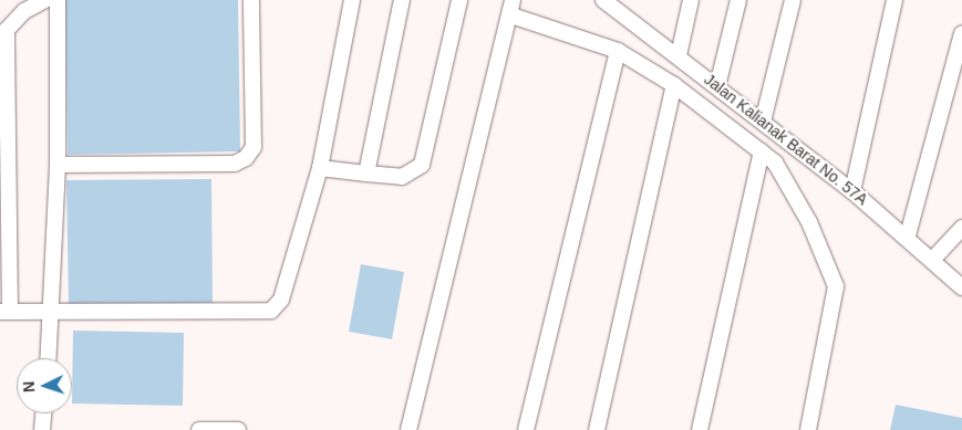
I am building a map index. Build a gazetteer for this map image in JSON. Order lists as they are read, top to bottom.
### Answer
{
  "streets": {
    "lane": ["Jalan Kalianak Barat No. 57A"]
  },
  "north": "left"
}
